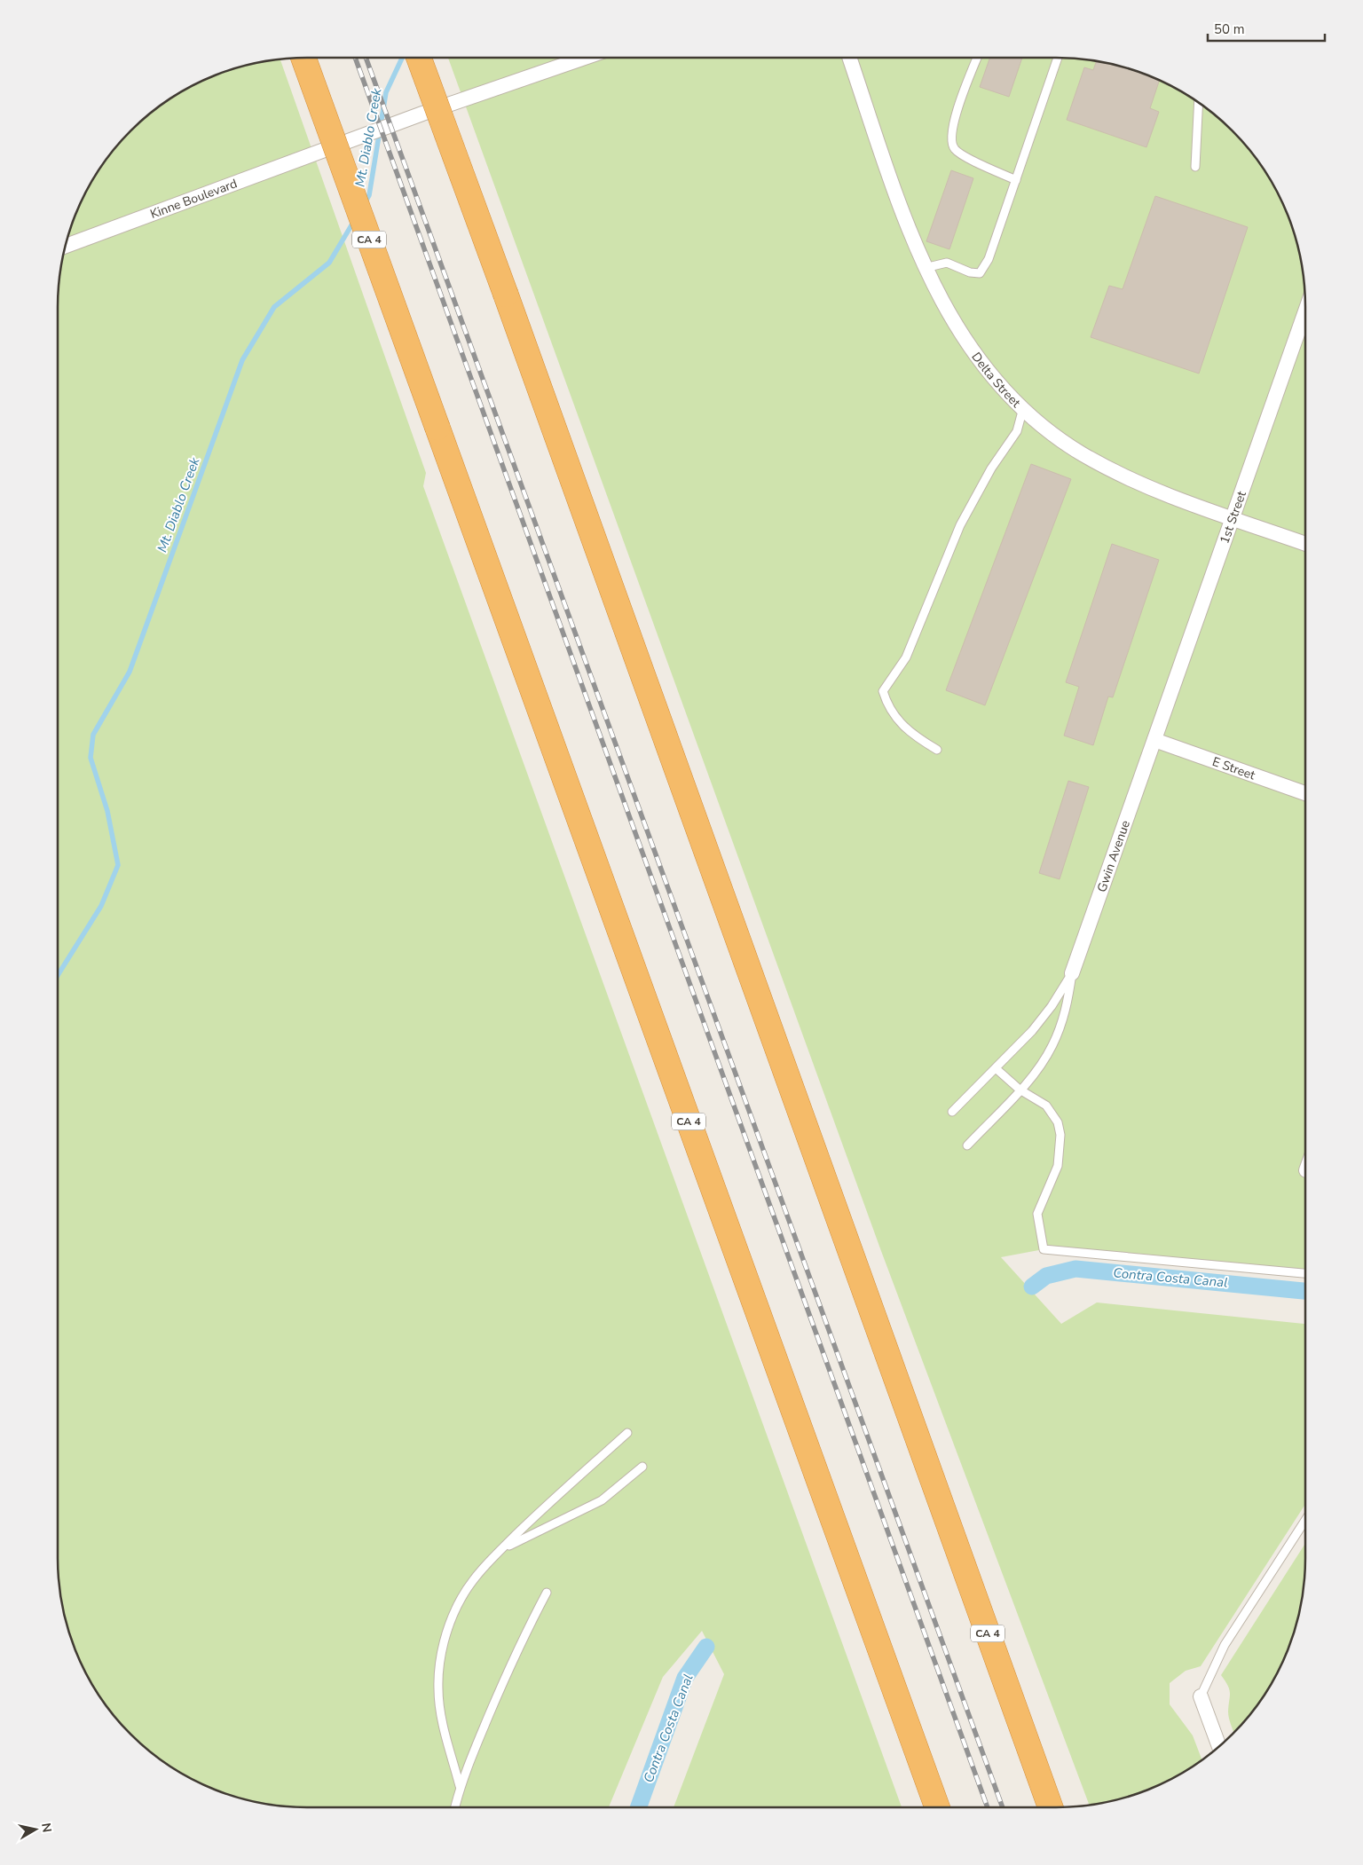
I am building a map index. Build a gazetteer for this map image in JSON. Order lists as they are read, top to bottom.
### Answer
{
  "streets": {
    "highway": ["CA 4"],
    "street": [
      "Kinne Boulevard",
      "Delta Street",
      "1st Street",
      "E Street",
      "Gwin Avenue"
    ]
  },
  "crossings": [
    ["Delta Street", "1st Street"],
    ["1st Street", "E Street"],
    ["1st Street", "Gwin Avenue"],
    ["E Street", "Gwin Avenue"]
  ],
  "water": ["Mt. Diablo Creek", "Contra Costa Canal"],
  "scale_bar": "50 m",
  "north": "right"
}
